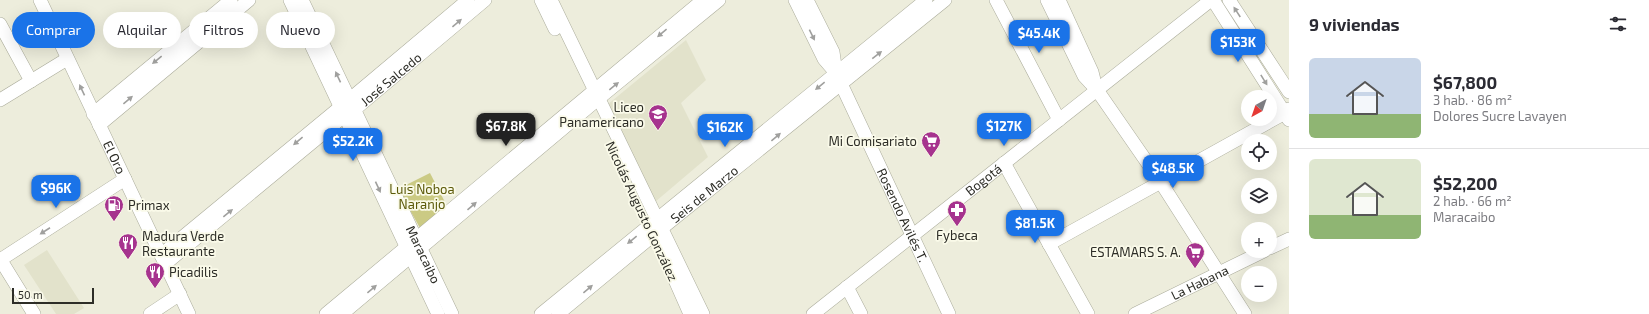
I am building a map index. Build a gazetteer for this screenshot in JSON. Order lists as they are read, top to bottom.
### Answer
{
  "streets": {
    "street": [
      "José Salcedo",
      "El Oro",
      "Bogotá",
      "Seis de Marzo",
      "Nicolás Augusto González",
      "Rosendo Avilés T.",
      "Maracaibo",
      "La Habana"
    ]
  },
  "crossings": [
    ["José Salcedo", "El Oro"],
    ["José Salcedo", "Maracaibo"],
    ["Bogotá", "Rosendo Avilés T."],
    ["Seis de Marzo", "Nicolás Augusto González"],
    ["Seis de Marzo", "Rosendo Avilés T."]
  ],
  "parks": ["Luis Noboa Naranjo"],
  "places": {
    "school or university": ["Liceo Panamericano"],
    "supermarket": ["Mi Comisariato", "ESTAMARS S. A."],
    "fuel station": ["Primax"],
    "pharmacy": ["Fybeca"],
    "restaurant": ["Madura Verde Restaurante", "Picadilis"]
  },
  "scale_bar": "50 m",
  "north": "bottom left",
  "page": {
    "heading": "9 viviendas",
    "chip": [
      "Comprar",
      "Alquilar",
      "Filtros",
      "Nuevo"
    ],
    "price": [
      "$45.4K",
      "$153K",
      "$67.8K",
      "$127K",
      "$162K",
      "$52.2K",
      "$48.5K",
      "$96K",
      "$81.5K"
    ],
    "list": [
      {
        "name": "$67,800",
        "note": "3 hab. · 86 m² · Dolores Sucre Lavayen"
      },
      {
        "name": "$52,200",
        "note": "2 hab. · 66 m² · Maracaibo"
      }
    ],
    "map_buttons": ["+", "−"],
    "scale": "50 m"
  }
}
